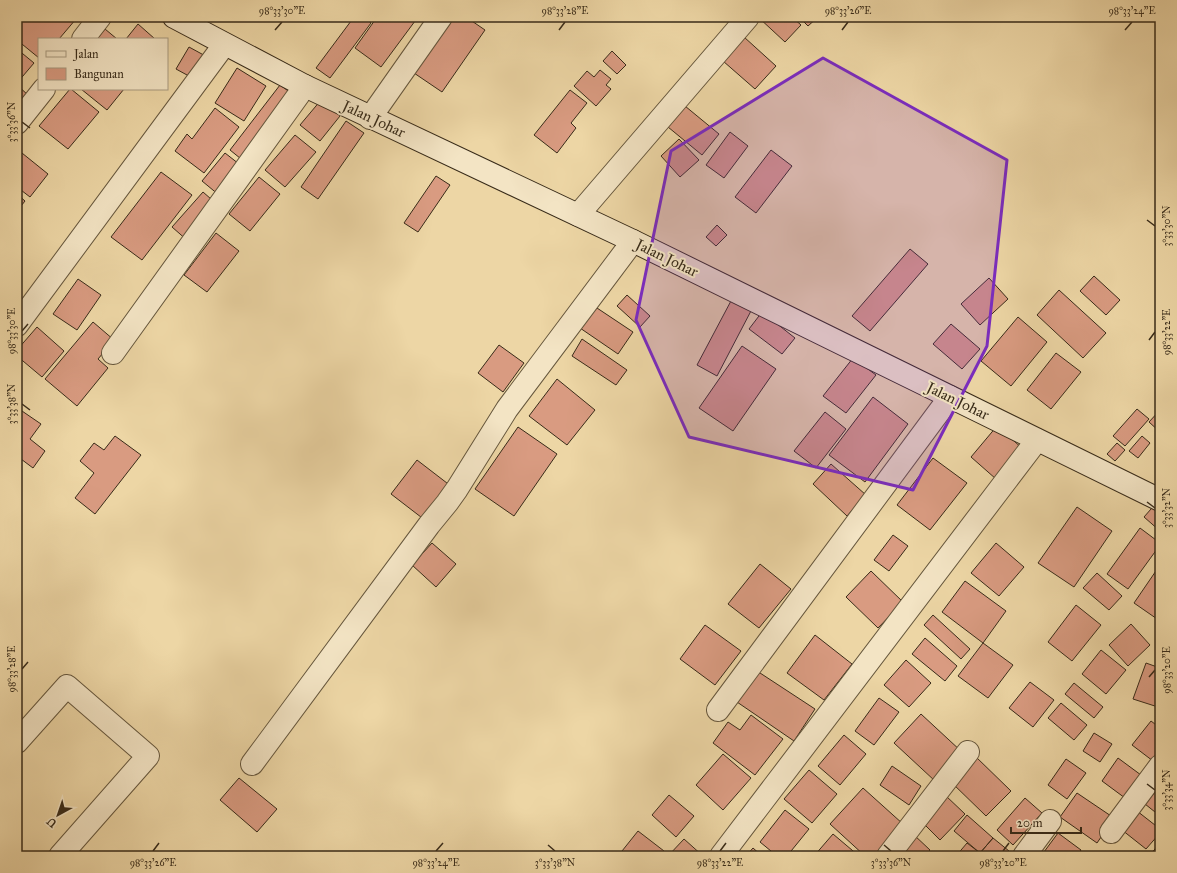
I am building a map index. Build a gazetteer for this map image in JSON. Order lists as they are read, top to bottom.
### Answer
{
  "streets": {
    "street": ["Jalan Johar"]
  },
  "legend": ["Jalan", "Bangunan"],
  "scale_bar": "20 m",
  "north": "bottom left",
  "coordinates": [
    "98°33'30\"E",
    "98°33'28\"E",
    "98°33'26\"E",
    "98°33'24\"E",
    "3°33'36\"N",
    "3°33'30\"N",
    "98°33'22\"E",
    "3°33'38\"N",
    "3°33'32\"N",
    "98°33'20\"E",
    "3°33'34\"N"
  ]
}
